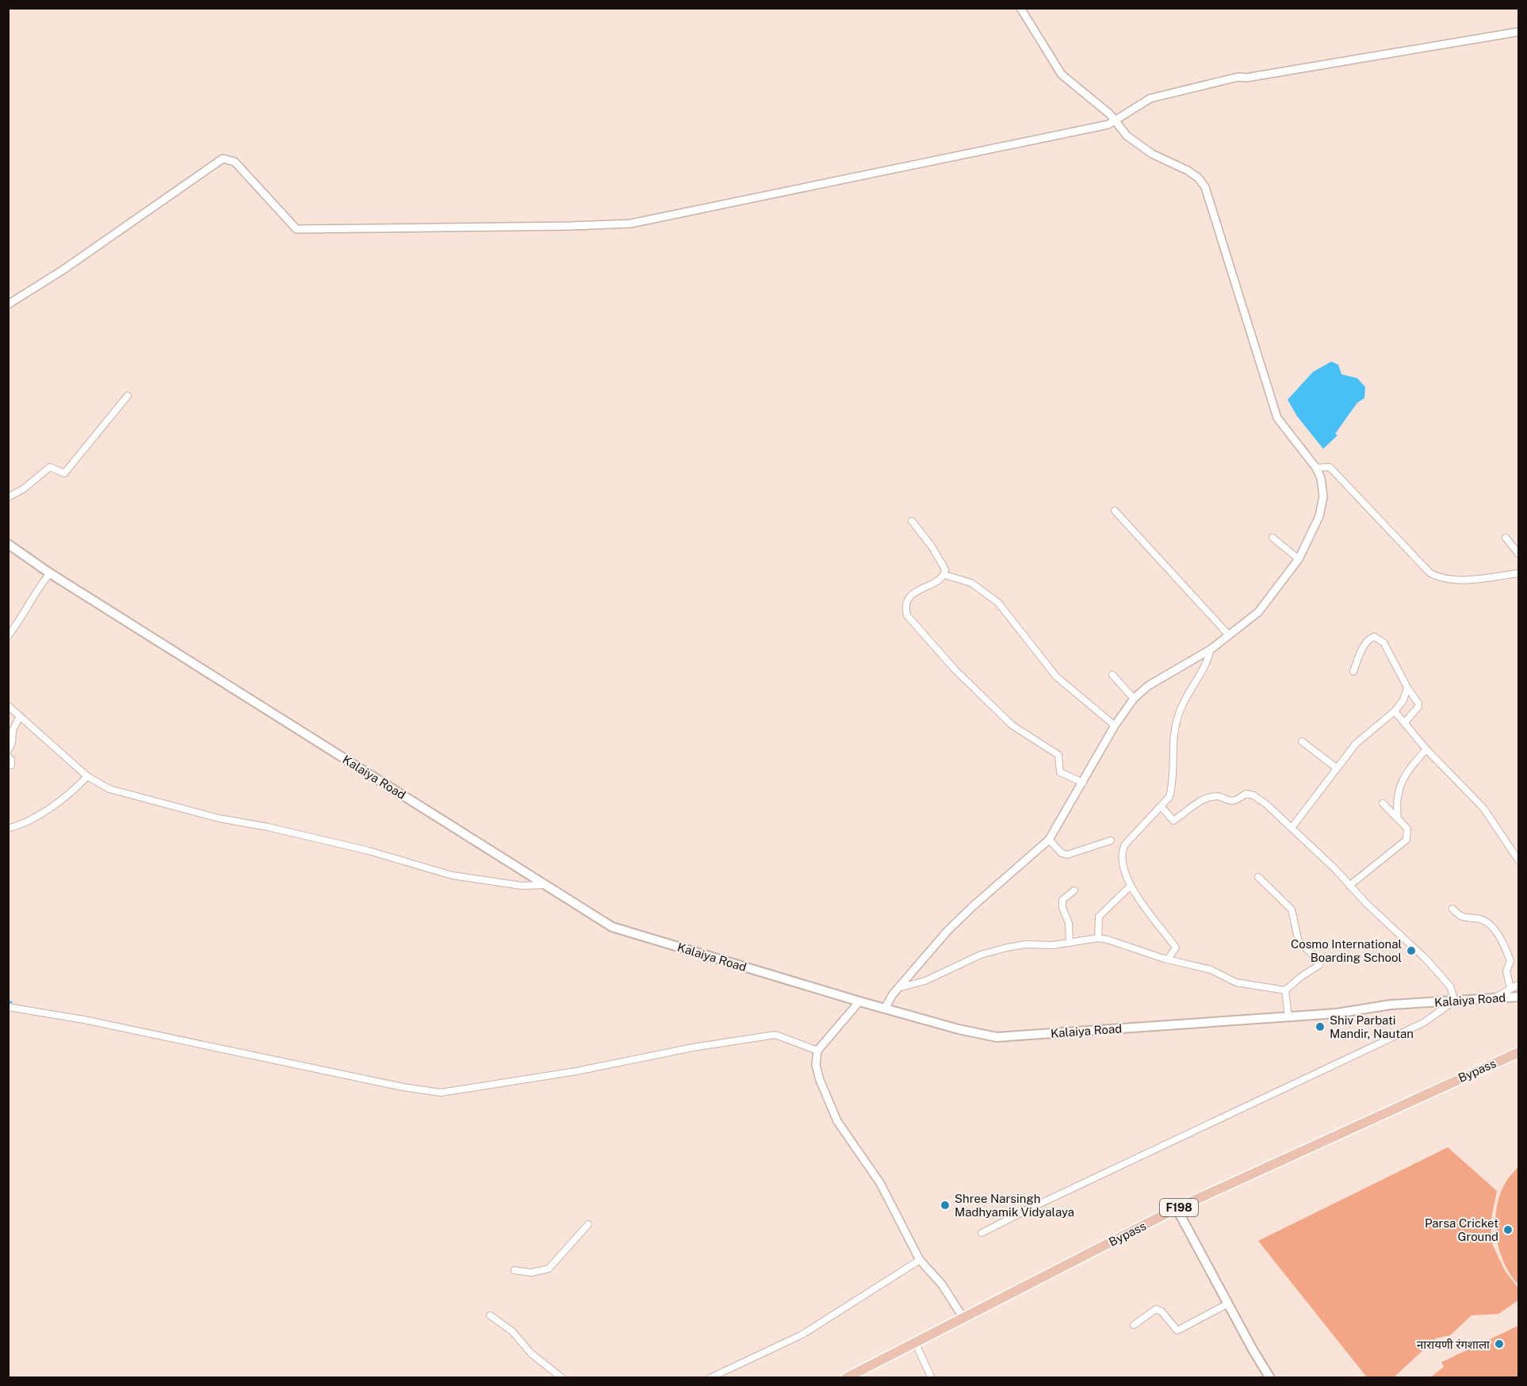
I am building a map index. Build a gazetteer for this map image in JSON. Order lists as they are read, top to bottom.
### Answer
{
  "streets": {
    "main road": ["Kalaiya Road", "Bypass", "F198"]
  },
  "places": [
    "Cosmo International Boarding School",
    "Shiv Parbati Mandir, Nautan",
    "Shree Narsingh Madhyamik Vidyalaya",
    "Parsa Cricket Ground",
    "नारायणी रंगशाला"
  ]
}
